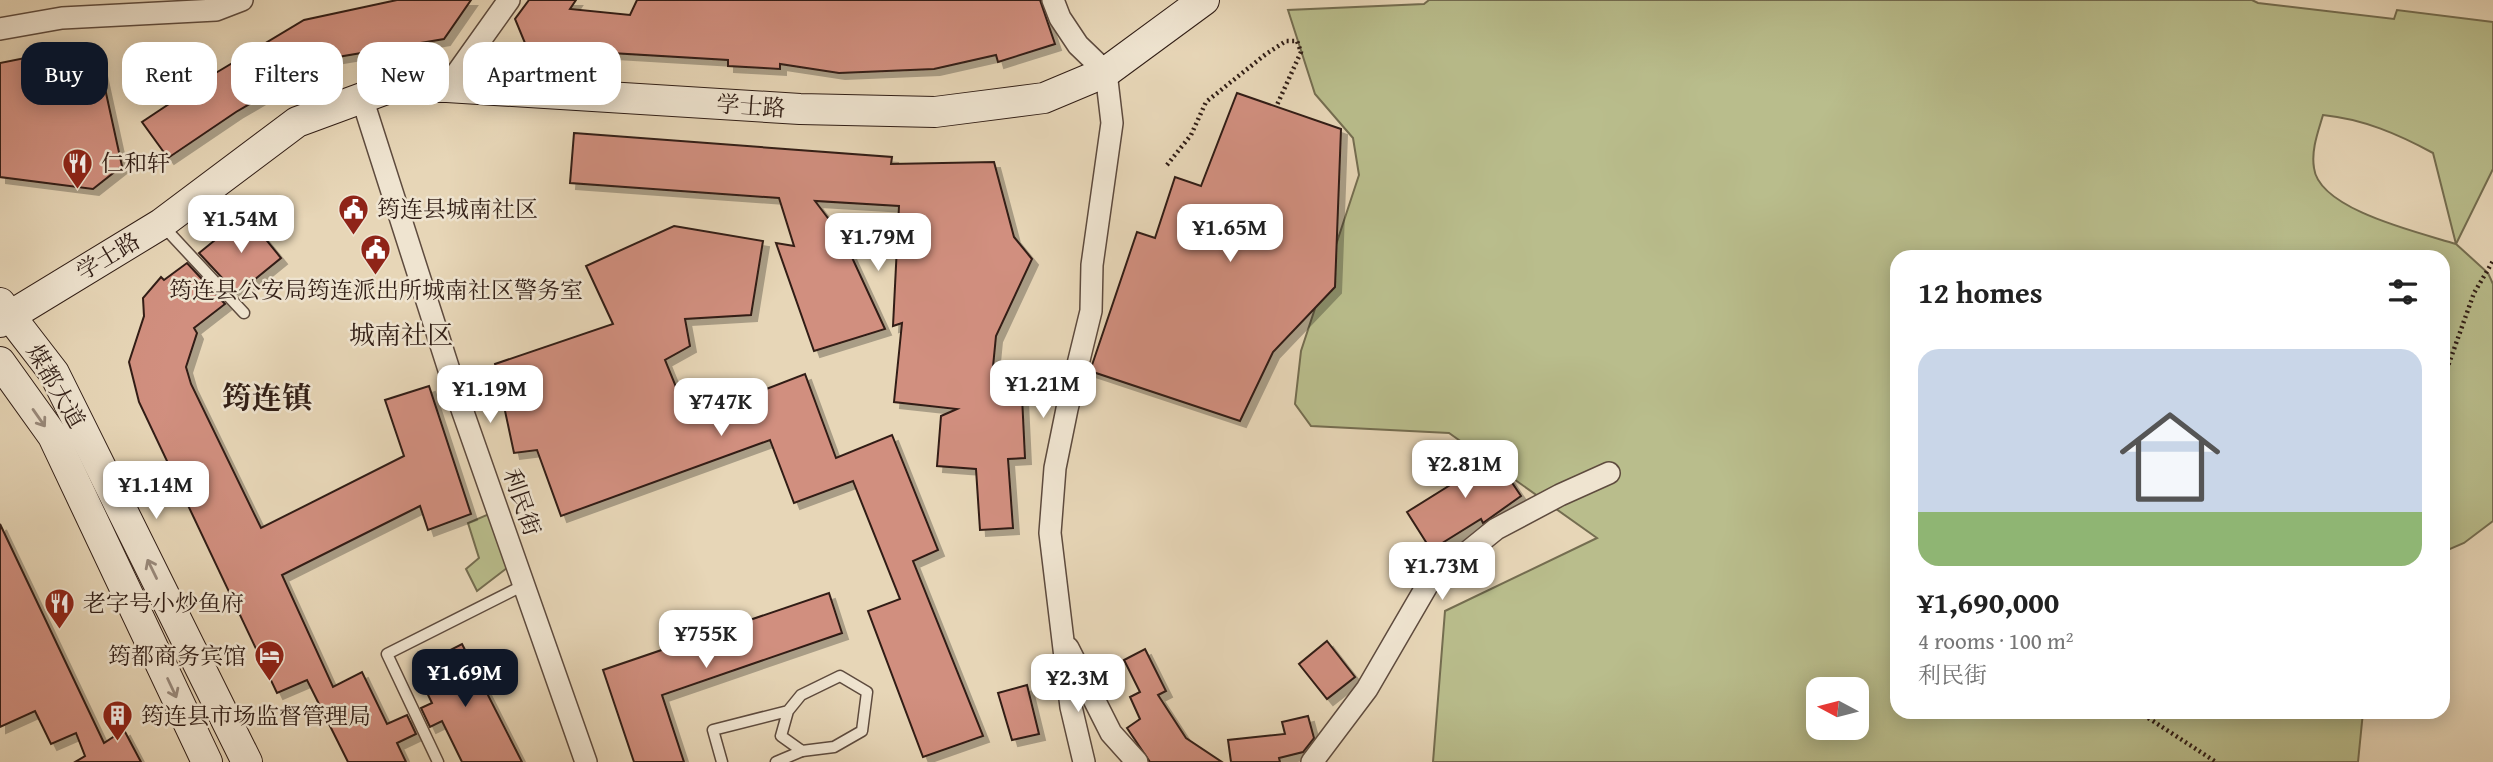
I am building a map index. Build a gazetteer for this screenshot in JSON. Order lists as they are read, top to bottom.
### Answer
{
  "streets": {
    "main road": ["学士路", "煤都大道"],
    "street": ["利民街"]
  },
  "crossings": [
    ["学士路", "煤都大道"]
  ],
  "districts": ["城南社区", "筠连镇"],
  "places": {
    "restaurant": ["仁和轩", "老字号小炒鱼府"],
    "public building": ["筠连县城南社区", "筠连县公安局筠连派出所城南社区警务室"],
    "hotel": ["筠都商务宾馆"],
    "building": ["筠连县市场监督管理局"]
  },
  "north": "left",
  "page": {
    "chip": [
      "Buy",
      "Rent",
      "Filters",
      "New",
      "Apartment"
    ],
    "price": [
      "¥1.54M",
      "¥1.65M",
      "¥1.79M",
      "¥1.21M",
      "¥1.19M",
      "¥747K",
      "¥2.81M",
      "¥1.14M",
      "¥1.73M",
      "¥755K",
      "¥1.69M",
      "¥2.3M"
    ],
    "heading": "12 homes",
    "list": [
      {
        "name": "¥1,690,000",
        "note": "4 rooms · 100 m² · 利民街"
      }
    ]
  }
}
